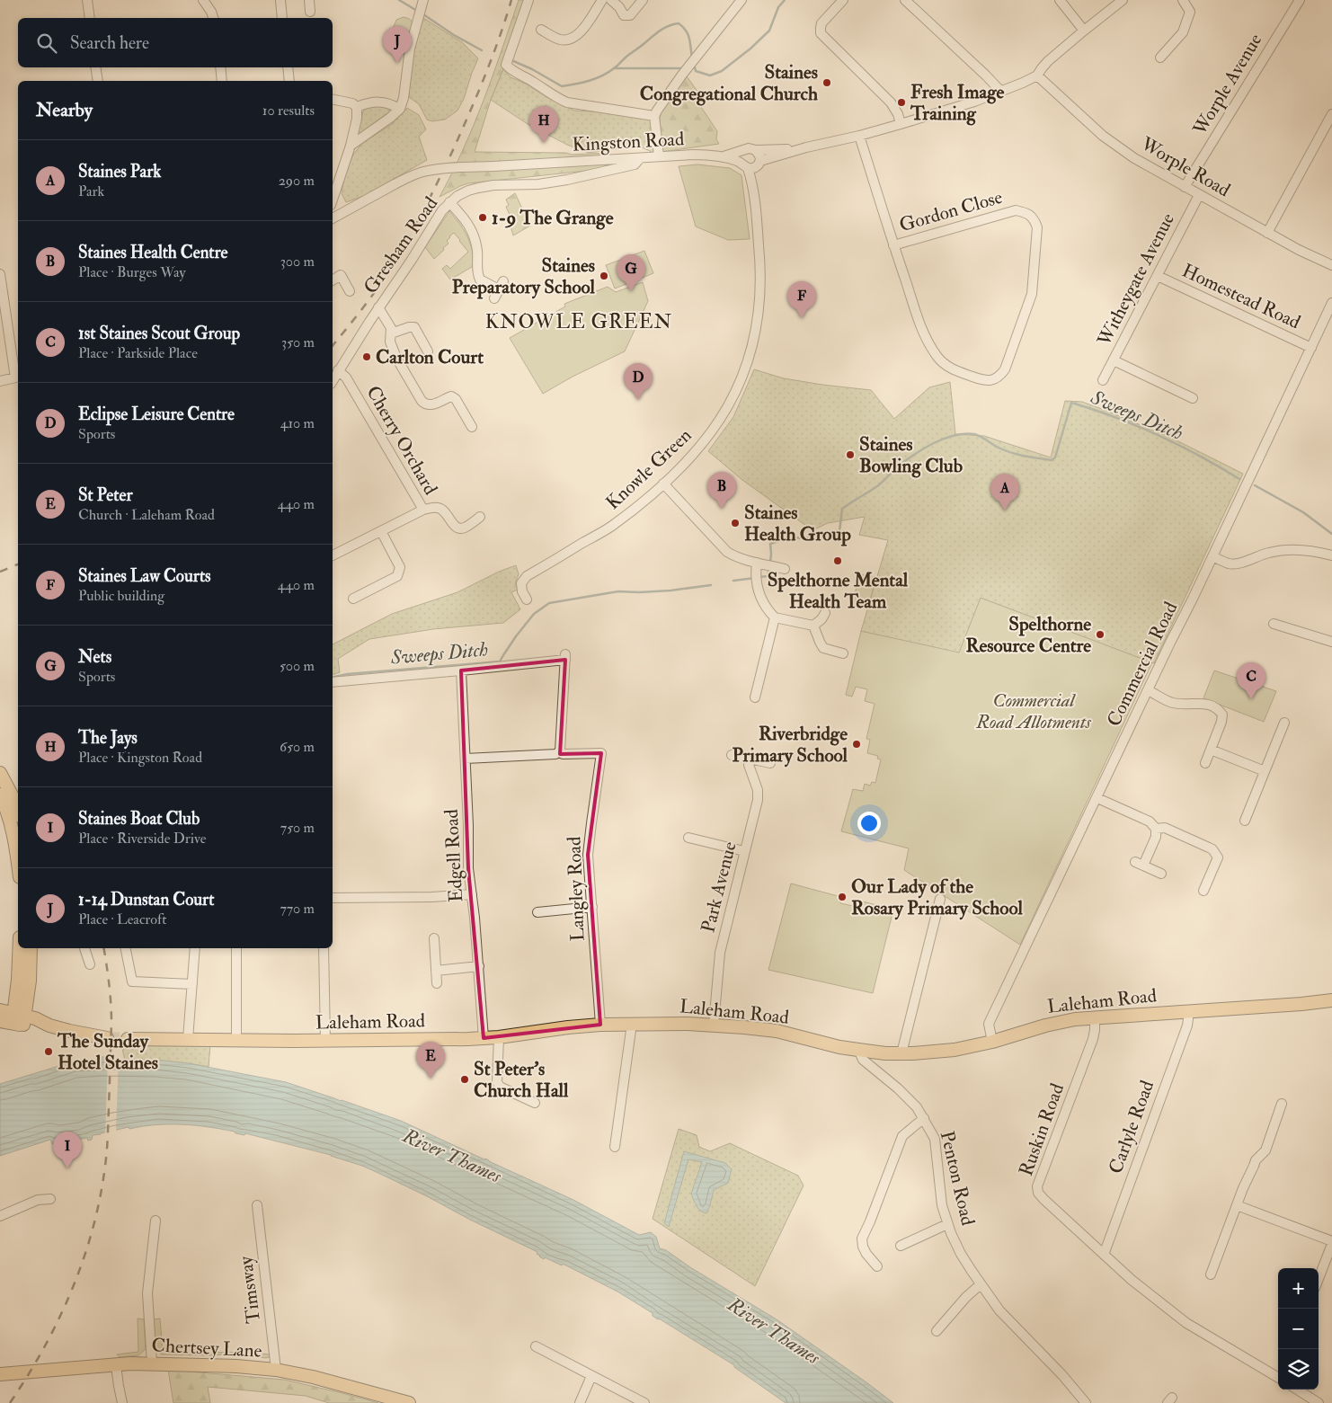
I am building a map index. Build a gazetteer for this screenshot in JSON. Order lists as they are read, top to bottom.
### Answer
{
  "streets": {
    "main road": ["Laleham Road", "Chertsey Lane"],
    "street": [
      "Worple Avenue",
      "Kingston Road",
      "Worple Road",
      "Gordon Close",
      "Gresham Road",
      "Witheygate Avenue",
      "Homestead Road",
      "Cherry Orchard",
      "Knowle Green",
      "Commercial Road",
      "Edgell Road",
      "Park Avenue",
      "Langley Road",
      "Carlyle Road",
      "Ruskin Road",
      "Penton Road",
      "Timsway"
    ]
  },
  "crossings": [
    ["Worple Avenue", "Worple Road"],
    ["Kingston Road", "Gresham Road"],
    ["Kingston Road", "Knowle Green"],
    ["Worple Road", "Witheygate Avenue"],
    ["Gresham Road", "Cherry Orchard"],
    ["Witheygate Avenue", "Homestead Road"],
    ["Homestead Road", "Commercial Road"],
    ["Commercial Road", "Laleham Road"],
    ["Edgell Road", "Laleham Road"],
    ["Park Avenue", "Laleham Road"],
    ["Langley Road", "Laleham Road"],
    ["Laleham Road", "Carlyle Road"],
    ["Laleham Road", "Ruskin Road"],
    ["Laleham Road", "Penton Road"],
    ["Carlyle Road", "Ruskin Road"],
    ["Timsway", "Chertsey Lane"]
  ],
  "districts": ["KNOWLE GREEN"],
  "water": ["Sweeps Ditch", "River Thames"],
  "parks": ["Commercial Road Allotments"],
  "places": [
    "Staines Congregational Church",
    "Fresh Image Training",
    "1-9 The Grange",
    "Staines Preparatory School",
    "Carlton Court",
    "Staines Bowling Club",
    "Staines Health Group",
    "Spelthorne Mental Health Team",
    "Spelthorne Resource Centre",
    "Riverbridge Primary School",
    "Our Lady of the Rosary Primary School",
    "The Sunday Hotel Staines",
    "St Peter's Church Hall"
  ],
  "page": {
    "search": "Search here",
    "pins": [
      "J",
      "H",
      "G",
      "F",
      "D",
      "B",
      "A",
      "C",
      "E",
      "I"
    ],
    "heading": ["Nearby", "10 results"],
    "list": [
      {
        "mark": "A",
        "name": "Staines Park",
        "note": "Park",
        "value": "290 m"
      },
      {
        "mark": "B",
        "name": "Staines Health Centre",
        "note": "Place · Burges Way",
        "value": "300 m"
      },
      {
        "mark": "C",
        "name": "1st Staines Scout Group",
        "note": "Place · Parkside Place",
        "value": "350 m"
      },
      {
        "mark": "D",
        "name": "Eclipse Leisure Centre",
        "note": "Sports",
        "value": "410 m"
      },
      {
        "mark": "E",
        "name": "St Peter",
        "note": "Church · Laleham Road",
        "value": "440 m"
      },
      {
        "mark": "F",
        "name": "Staines Law Courts",
        "note": "Public building",
        "value": "440 m"
      },
      {
        "mark": "G",
        "name": "Nets",
        "note": "Sports",
        "value": "500 m"
      },
      {
        "mark": "H",
        "name": "The Jays",
        "note": "Place · Kingston Road",
        "value": "650 m"
      },
      {
        "mark": "I",
        "name": "Staines Boat Club",
        "note": "Place · Riverside Drive",
        "value": "750 m"
      },
      {
        "mark": "J",
        "name": "1-14 Dunstan Court",
        "note": "Place · Leacroft",
        "value": "770 m"
      }
    ],
    "map_buttons": ["+", "−"]
  }
}
